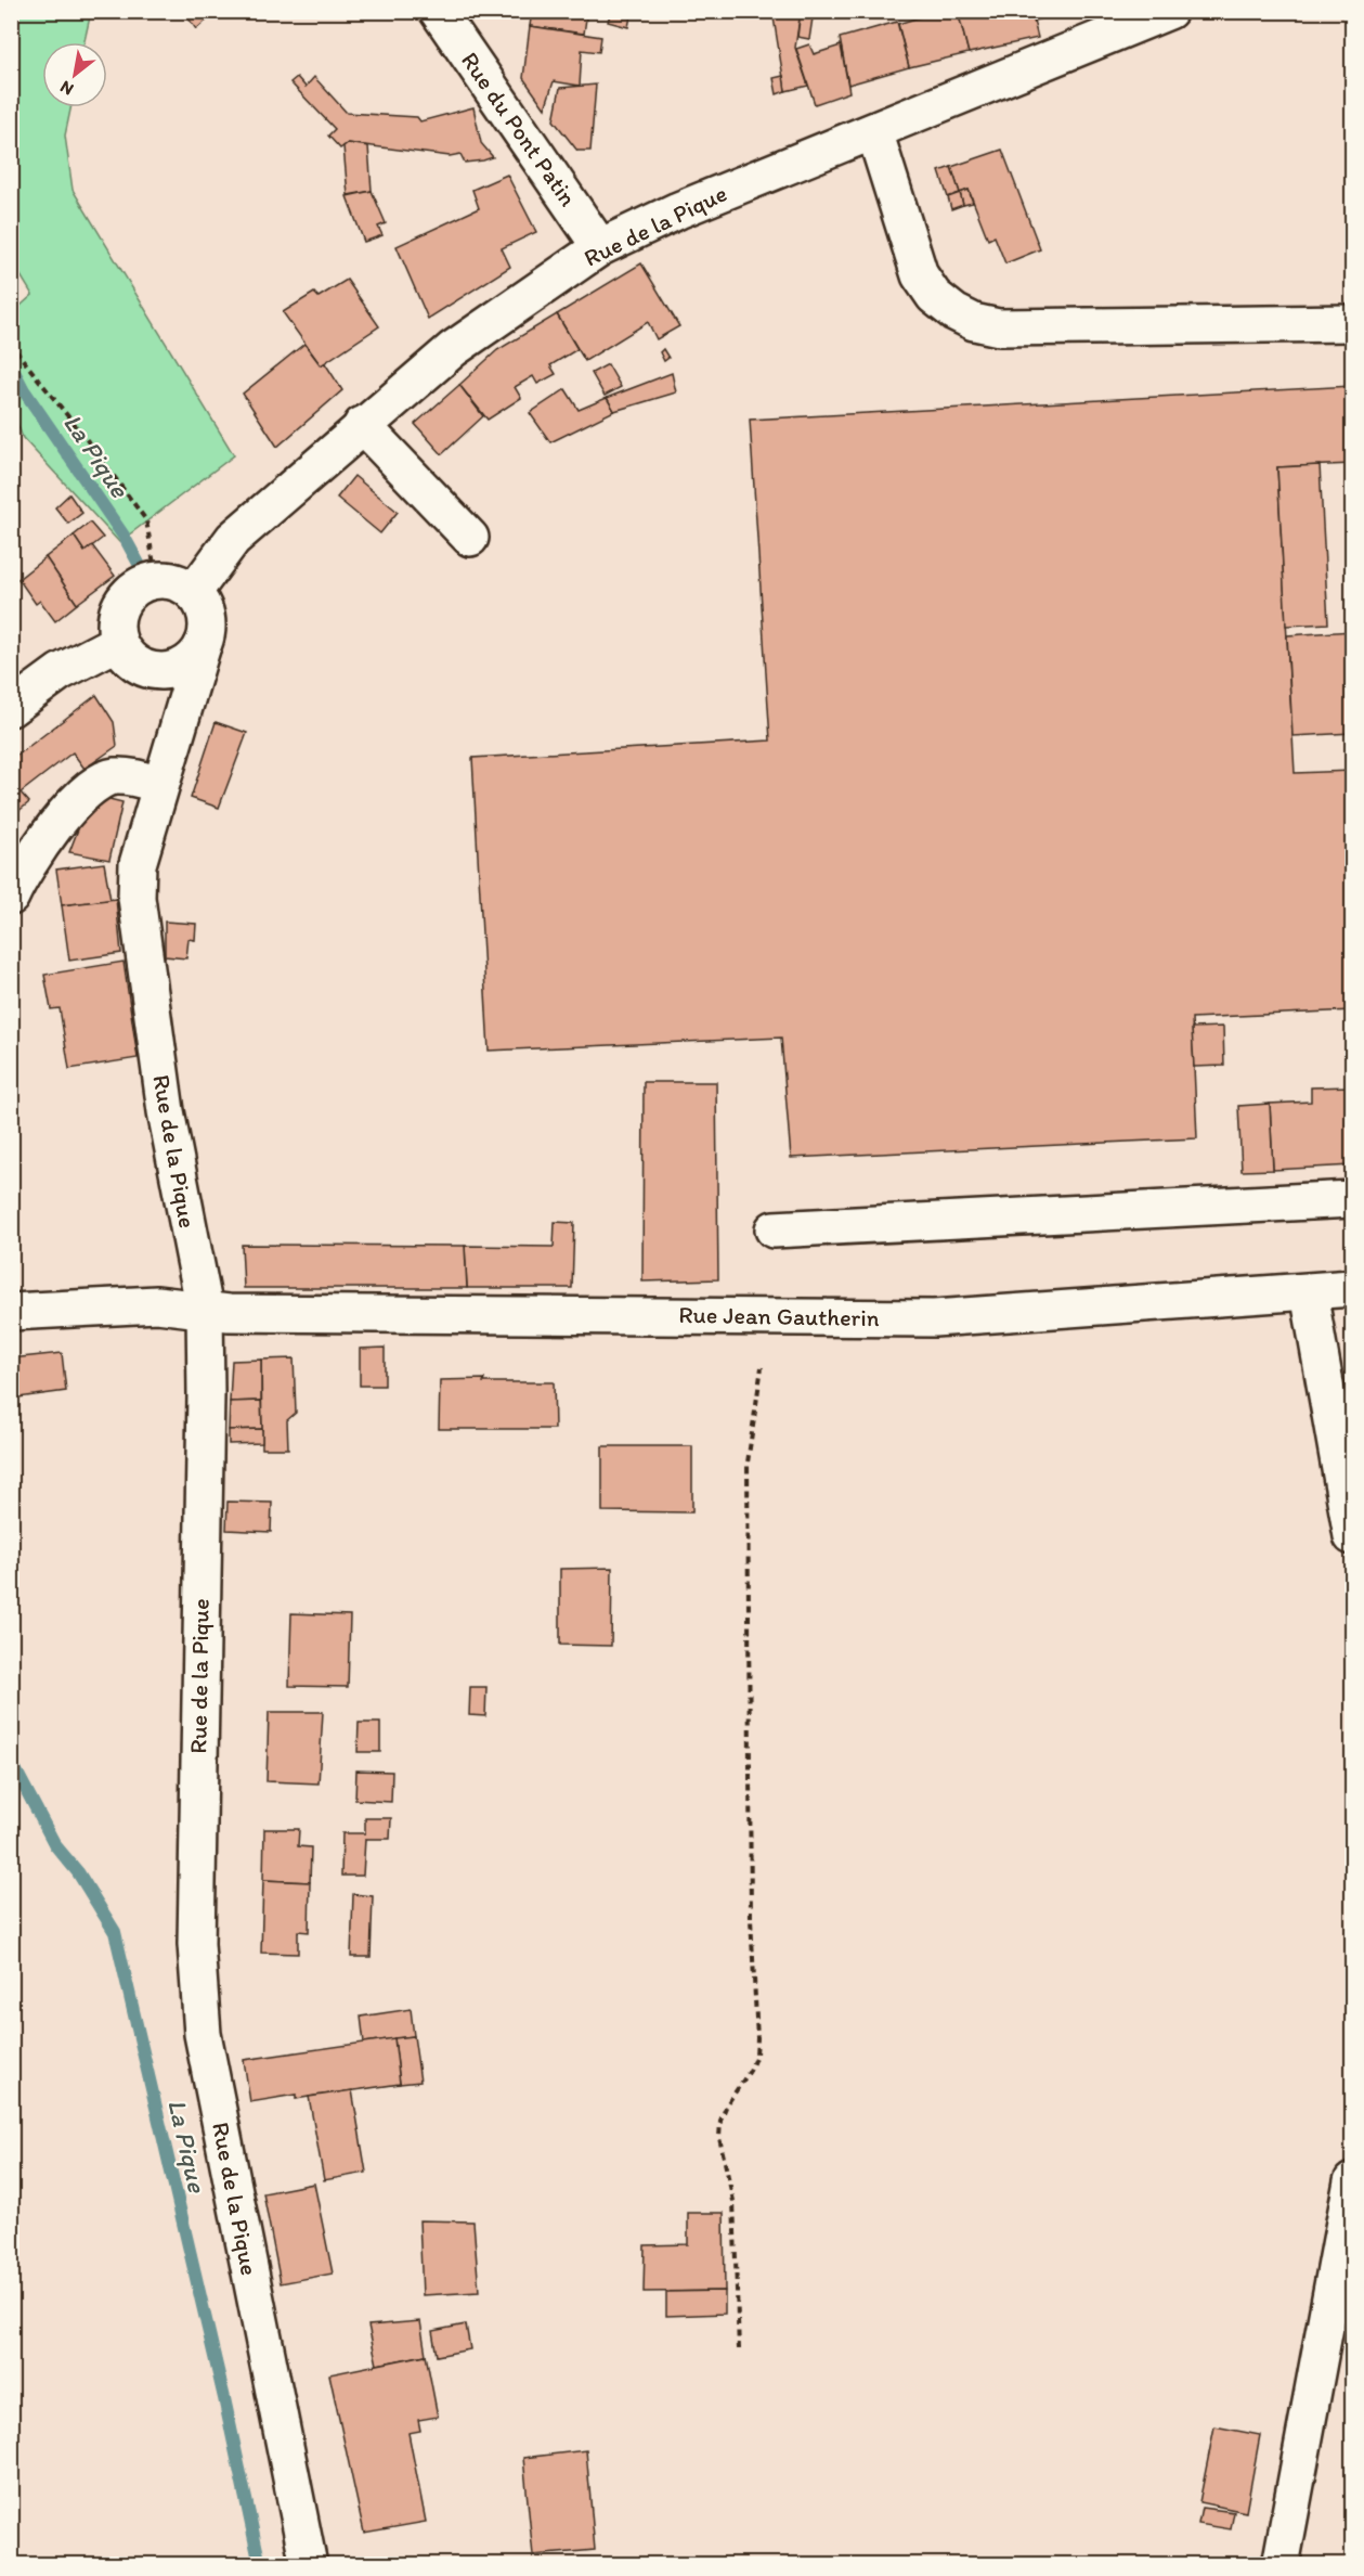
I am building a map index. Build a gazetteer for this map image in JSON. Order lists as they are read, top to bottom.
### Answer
{
  "streets": {
    "street": ["Rue du Pont Patin", "Rue de la Pique", "Rue Jean Gautherin"]
  },
  "crossings": [
    ["Rue du Pont Patin", "Rue de la Pique"],
    ["Rue de la Pique", "Rue Jean Gautherin"]
  ],
  "water": ["La Pique"],
  "north": "bottom left"
}
